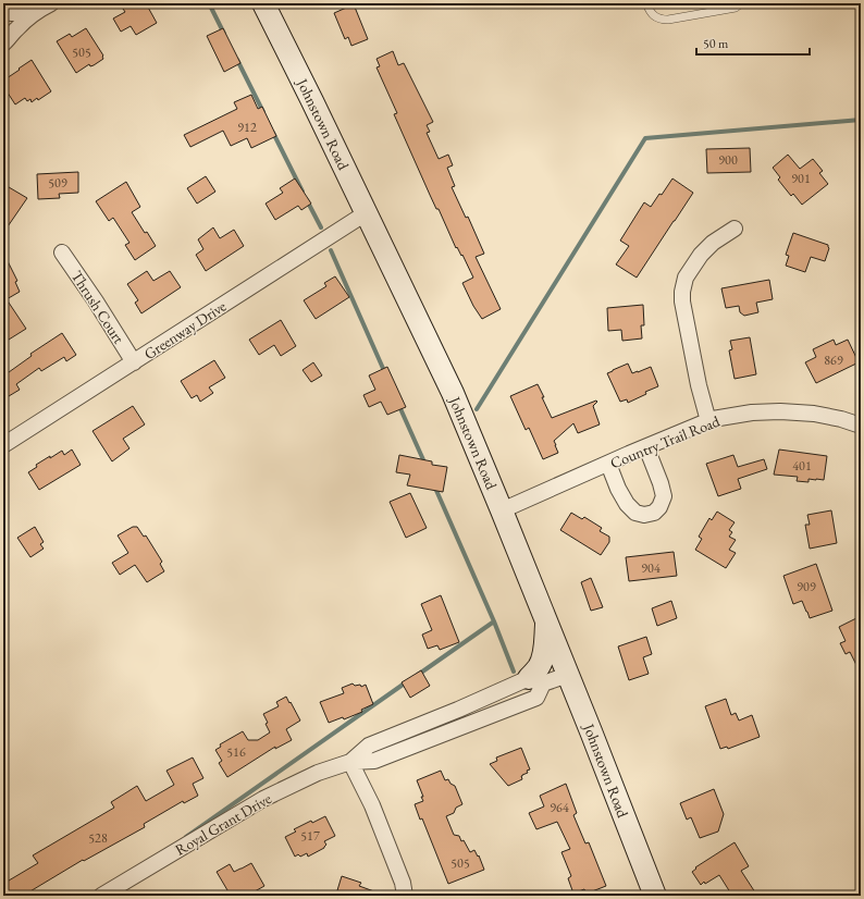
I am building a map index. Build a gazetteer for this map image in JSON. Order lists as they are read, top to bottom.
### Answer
{
  "streets": {
    "main road": ["Johnstown Road"],
    "street": [
      "Thrush Court",
      "Greenway Drive",
      "Country Trail Road",
      "Royal Grant Drive"
    ]
  },
  "crossings": [
    ["Johnstown Road", "Greenway Drive"],
    ["Johnstown Road", "Country Trail Road"],
    ["Johnstown Road", "Royal Grant Drive"],
    ["Thrush Court", "Greenway Drive"]
  ],
  "house_numbers": [
    "505",
    "912",
    "900",
    "901",
    "509",
    "869",
    "401",
    "904",
    "909",
    "516",
    "964",
    "517",
    "528",
    "505"
  ],
  "scale_bar": "50 m"
}
